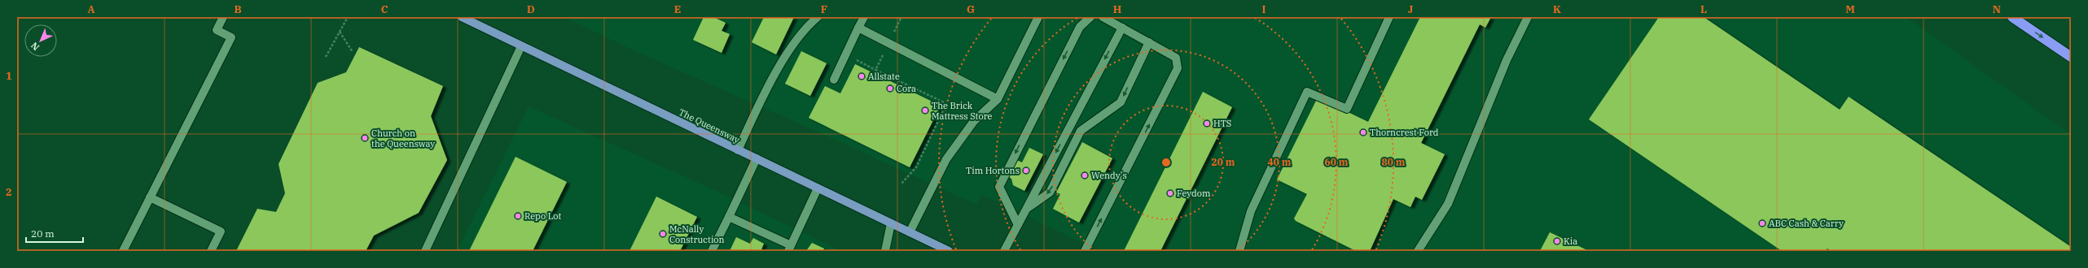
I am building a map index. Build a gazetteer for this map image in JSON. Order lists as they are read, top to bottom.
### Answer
{
  "streets": {
    "main road": ["The Queensway"]
  },
  "places": [
    "Allstate",
    "Cora",
    "The Brick Mattress Store",
    "HTS",
    "Thorncrest Ford",
    "Church on the Queensway",
    "Tim Hortons",
    "Wendy's",
    "Feydom",
    "Repo Lot",
    "ABC Cash & Carry",
    "McNally Construction",
    "Kia"
  ],
  "scale_bar": "20 m",
  "north": "bottom left",
  "grid": {
    "columns": [
      "A",
      "B",
      "C",
      "D",
      "E",
      "F",
      "G",
      "H",
      "I",
      "J",
      "K",
      "L",
      "M",
      "N"
    ],
    "rows": ["1", "2"]
  },
  "rings": [
    "20 m",
    "40 m",
    "60 m",
    "80 m"
  ]
}
